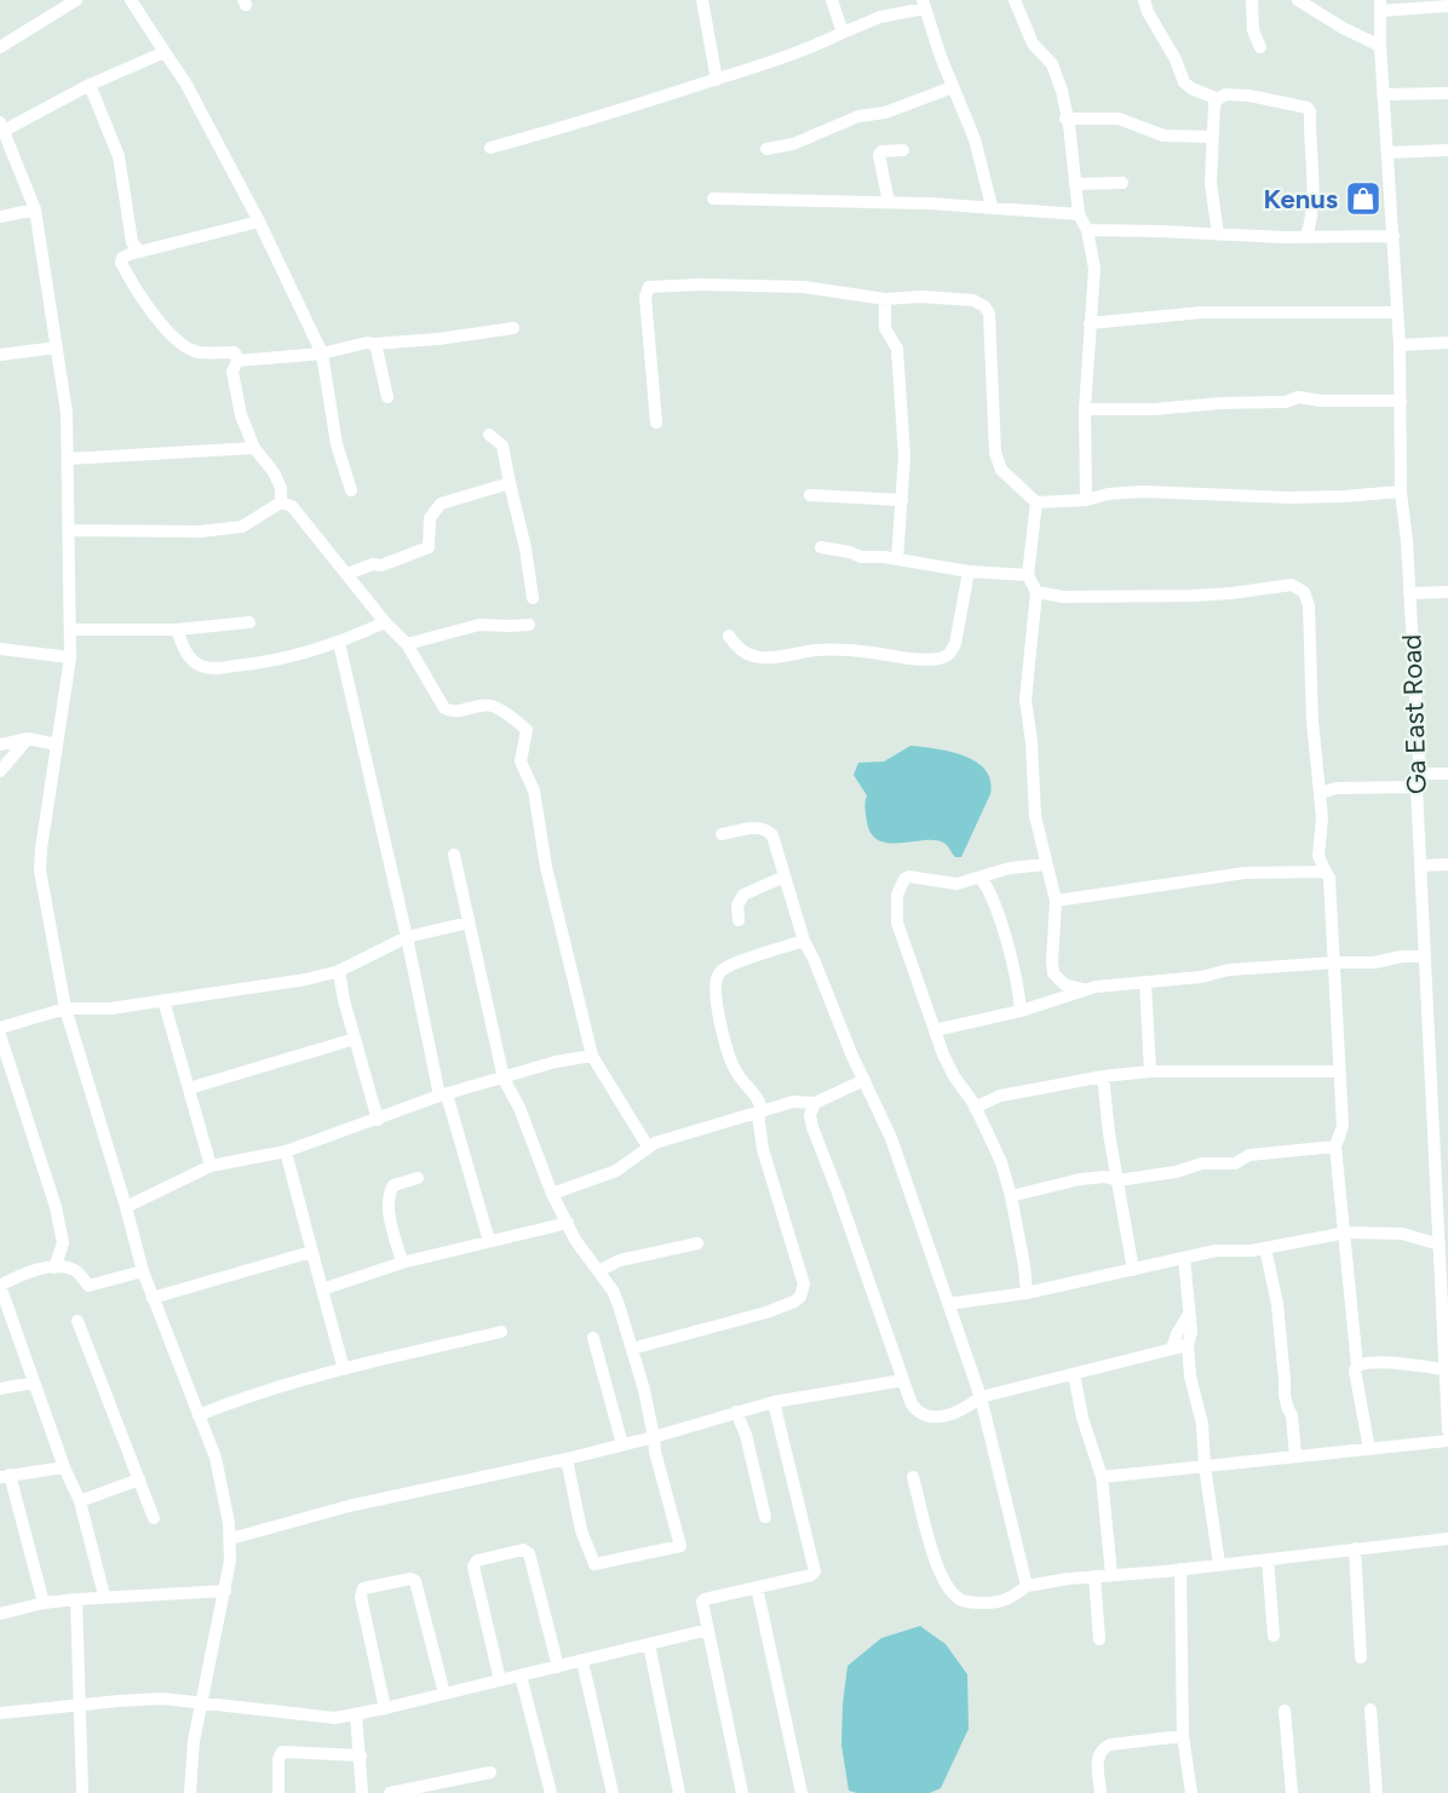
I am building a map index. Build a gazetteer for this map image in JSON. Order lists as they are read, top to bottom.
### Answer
{
  "streets": {
    "street": ["Ga East Road"]
  },
  "places": {
    "shop": ["Kenus"]
  }
}
